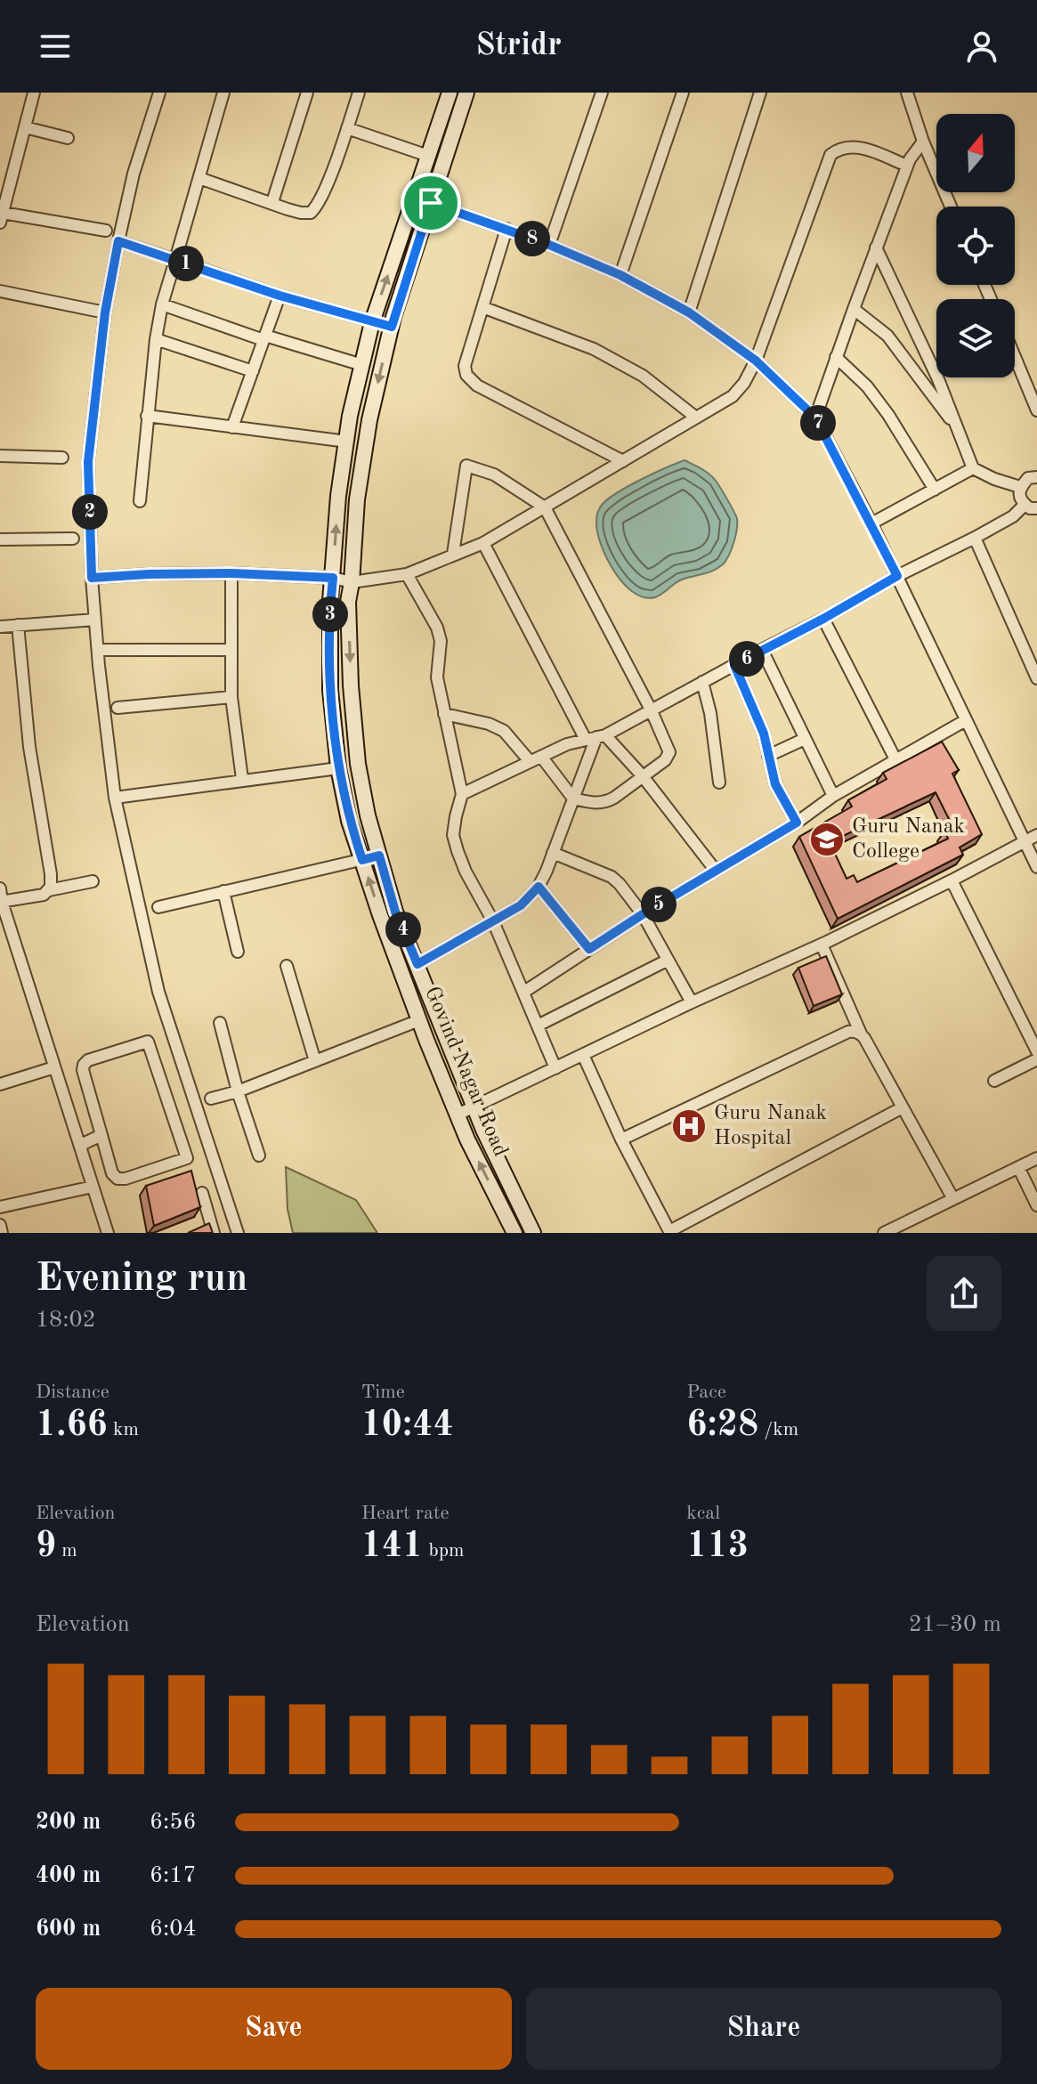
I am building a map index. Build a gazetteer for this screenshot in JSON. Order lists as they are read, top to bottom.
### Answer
{
  "streets": {
    "main road": ["Govind Nagar Road"]
  },
  "places": {
    "school or university": ["Guru Nanak College"],
    "hospital": ["Guru Nanak Hospital"]
  },
  "north": "top",
  "page": {
    "header": "Stridr",
    "pins": [
      "8",
      "1",
      "7",
      "2",
      "3",
      "6",
      "5",
      "4"
    ],
    "heading": ["Evening run", "18:02"],
    "stats": [
      ["Distance", "1.66 km"],
      ["Time", "10:44"],
      ["Pace", "6:28 /km"],
      ["Elevation", "9 m"],
      ["Heart rate", "141 bpm"],
      ["kcal", "113"]
    ],
    "chart": ["Elevation", "21–30 m"],
    "list": [
      {
        "name": "200 m",
        "note": "6:56"
      },
      {
        "name": "400 m",
        "note": "6:17"
      },
      {
        "name": "600 m",
        "note": "6:04"
      }
    ],
    "buttons": ["Save", "Share"]
  }
}
